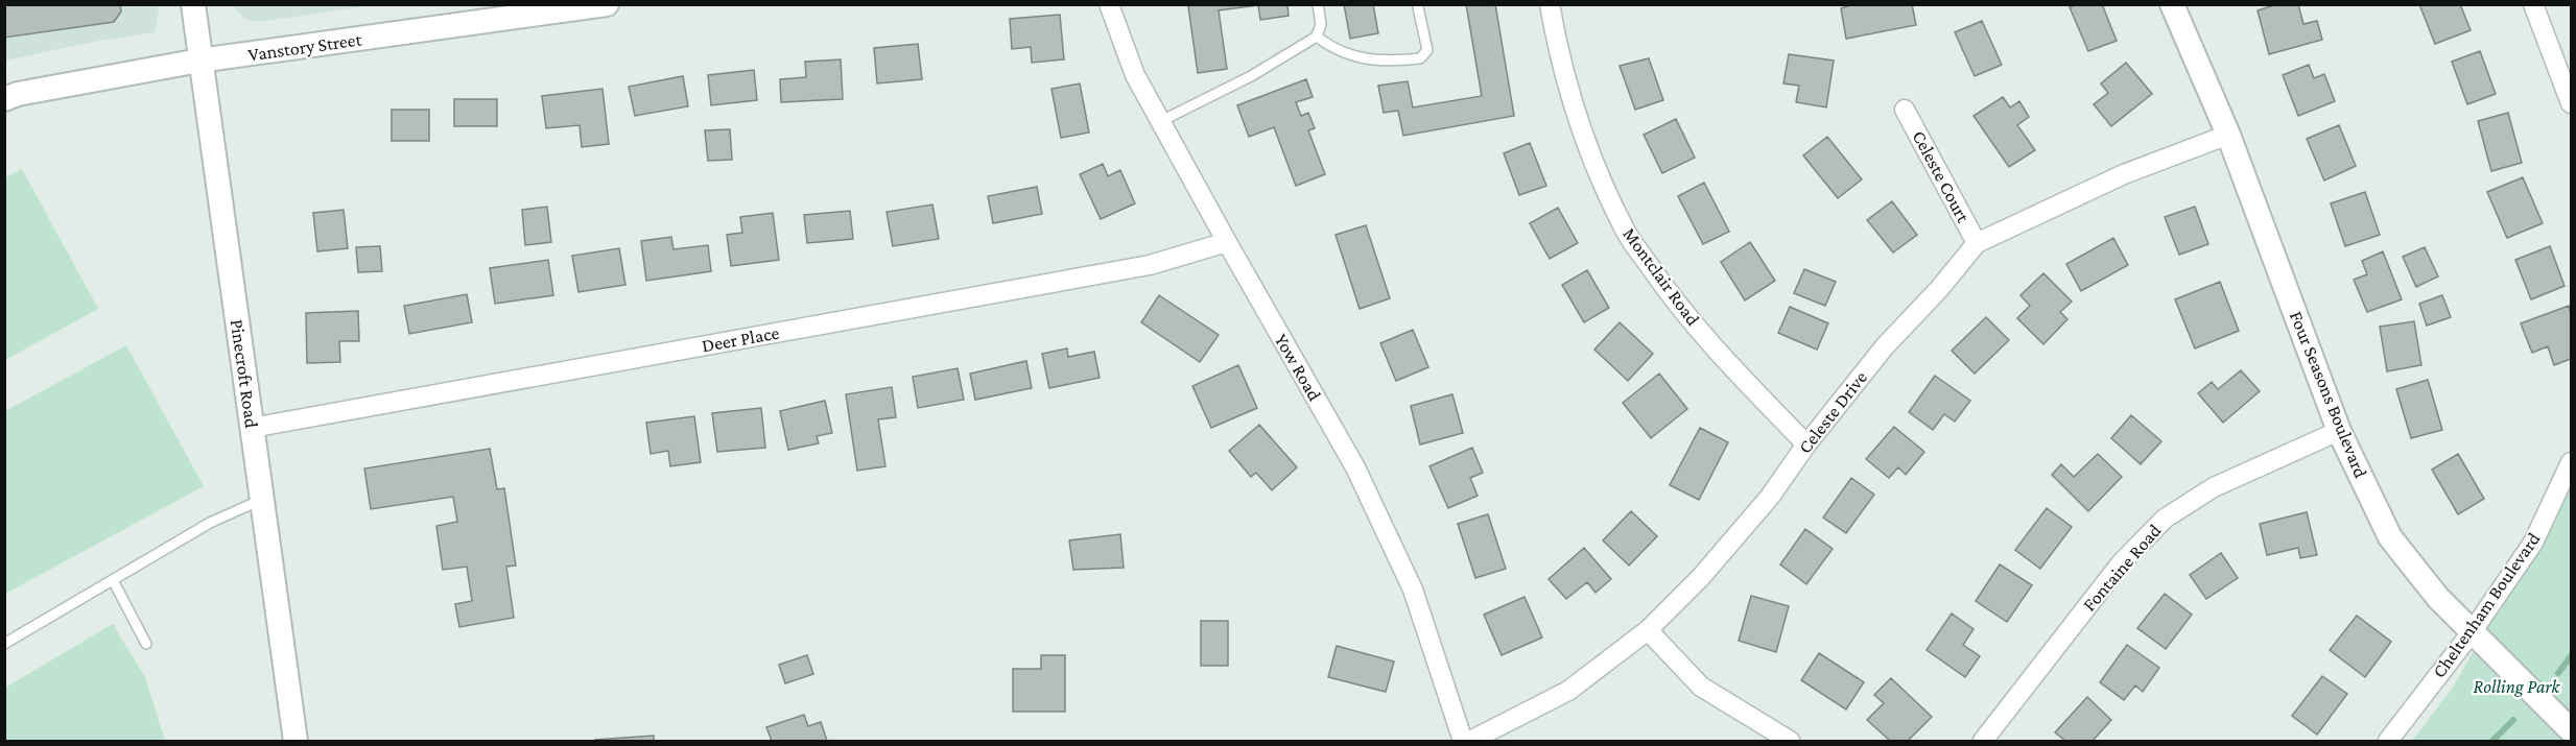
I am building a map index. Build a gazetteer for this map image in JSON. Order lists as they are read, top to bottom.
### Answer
{
  "streets": {
    "street": [
      "Vanstory Street",
      "Celeste Court",
      "Montclair Road",
      "Deer Place",
      "Yow Road",
      "Pinecroft Road",
      "Four Seasons Boulevard",
      "Celeste Drive",
      "Fontaine Road",
      "Cheltenham Boulevard"
    ]
  },
  "crossings": [
    ["Vanstory Street", "Pinecroft Road"],
    ["Celeste Court", "Celeste Drive"],
    ["Montclair Road", "Celeste Drive"],
    ["Deer Place", "Yow Road"],
    ["Deer Place", "Pinecroft Road"],
    ["Four Seasons Boulevard", "Celeste Drive"],
    ["Four Seasons Boulevard", "Fontaine Road"],
    ["Four Seasons Boulevard", "Cheltenham Boulevard"]
  ],
  "parks": ["Rolling Park"]
}
